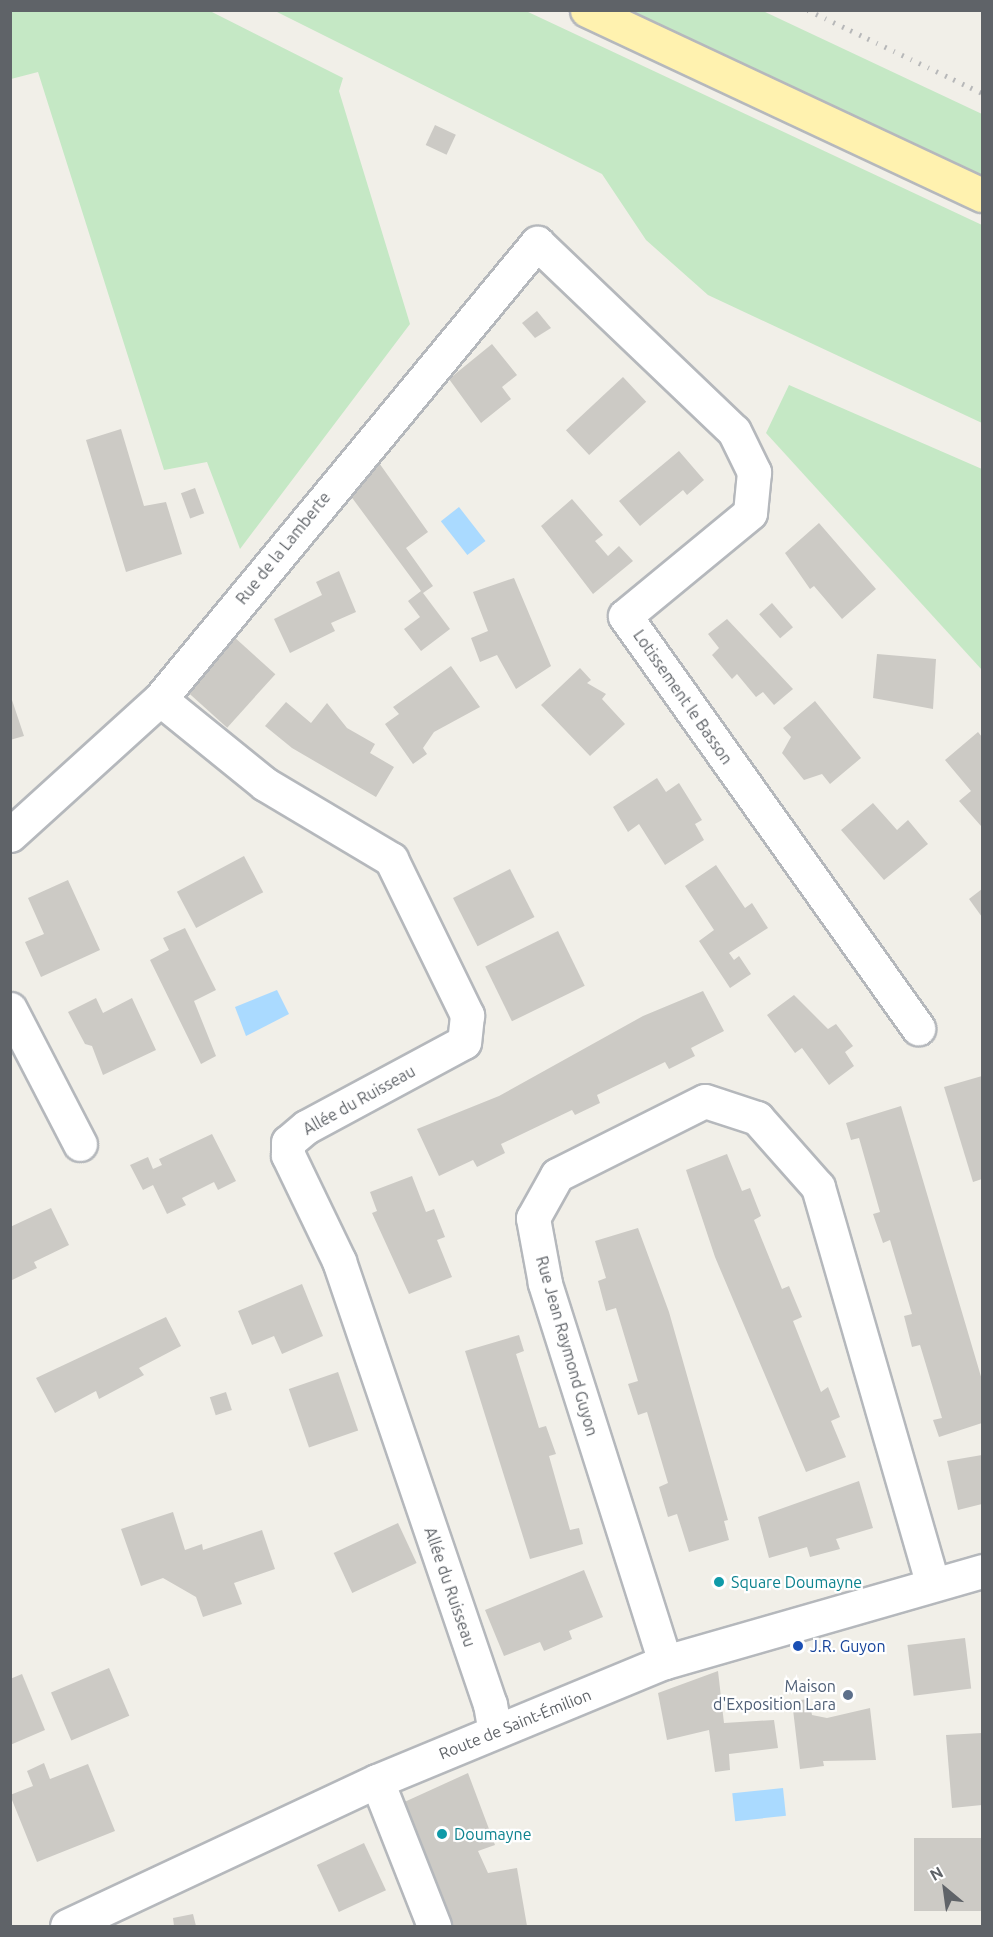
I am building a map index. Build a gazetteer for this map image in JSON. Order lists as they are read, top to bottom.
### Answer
{
  "streets": {
    "street": [
      "Rue de la Lamberte",
      "Lotissement le Basson",
      "Allée du Ruisseau",
      "Rue Jean Raymond Guyon",
      "Route de Saint-Émilion"
    ]
  },
  "crossings": [
    ["Rue de la Lamberte", "Lotissement le Basson"],
    ["Rue de la Lamberte", "Allée du Ruisseau"],
    ["Allée du Ruisseau", "Route de Saint-Émilion"],
    ["Rue Jean Raymond Guyon", "Route de Saint-Émilion"]
  ],
  "places": [
    "Square Doumayne",
    "J.R. Guyon",
    "Maison d'Exposition Lara",
    "Doumayne"
  ],
  "north": "top left"
}
